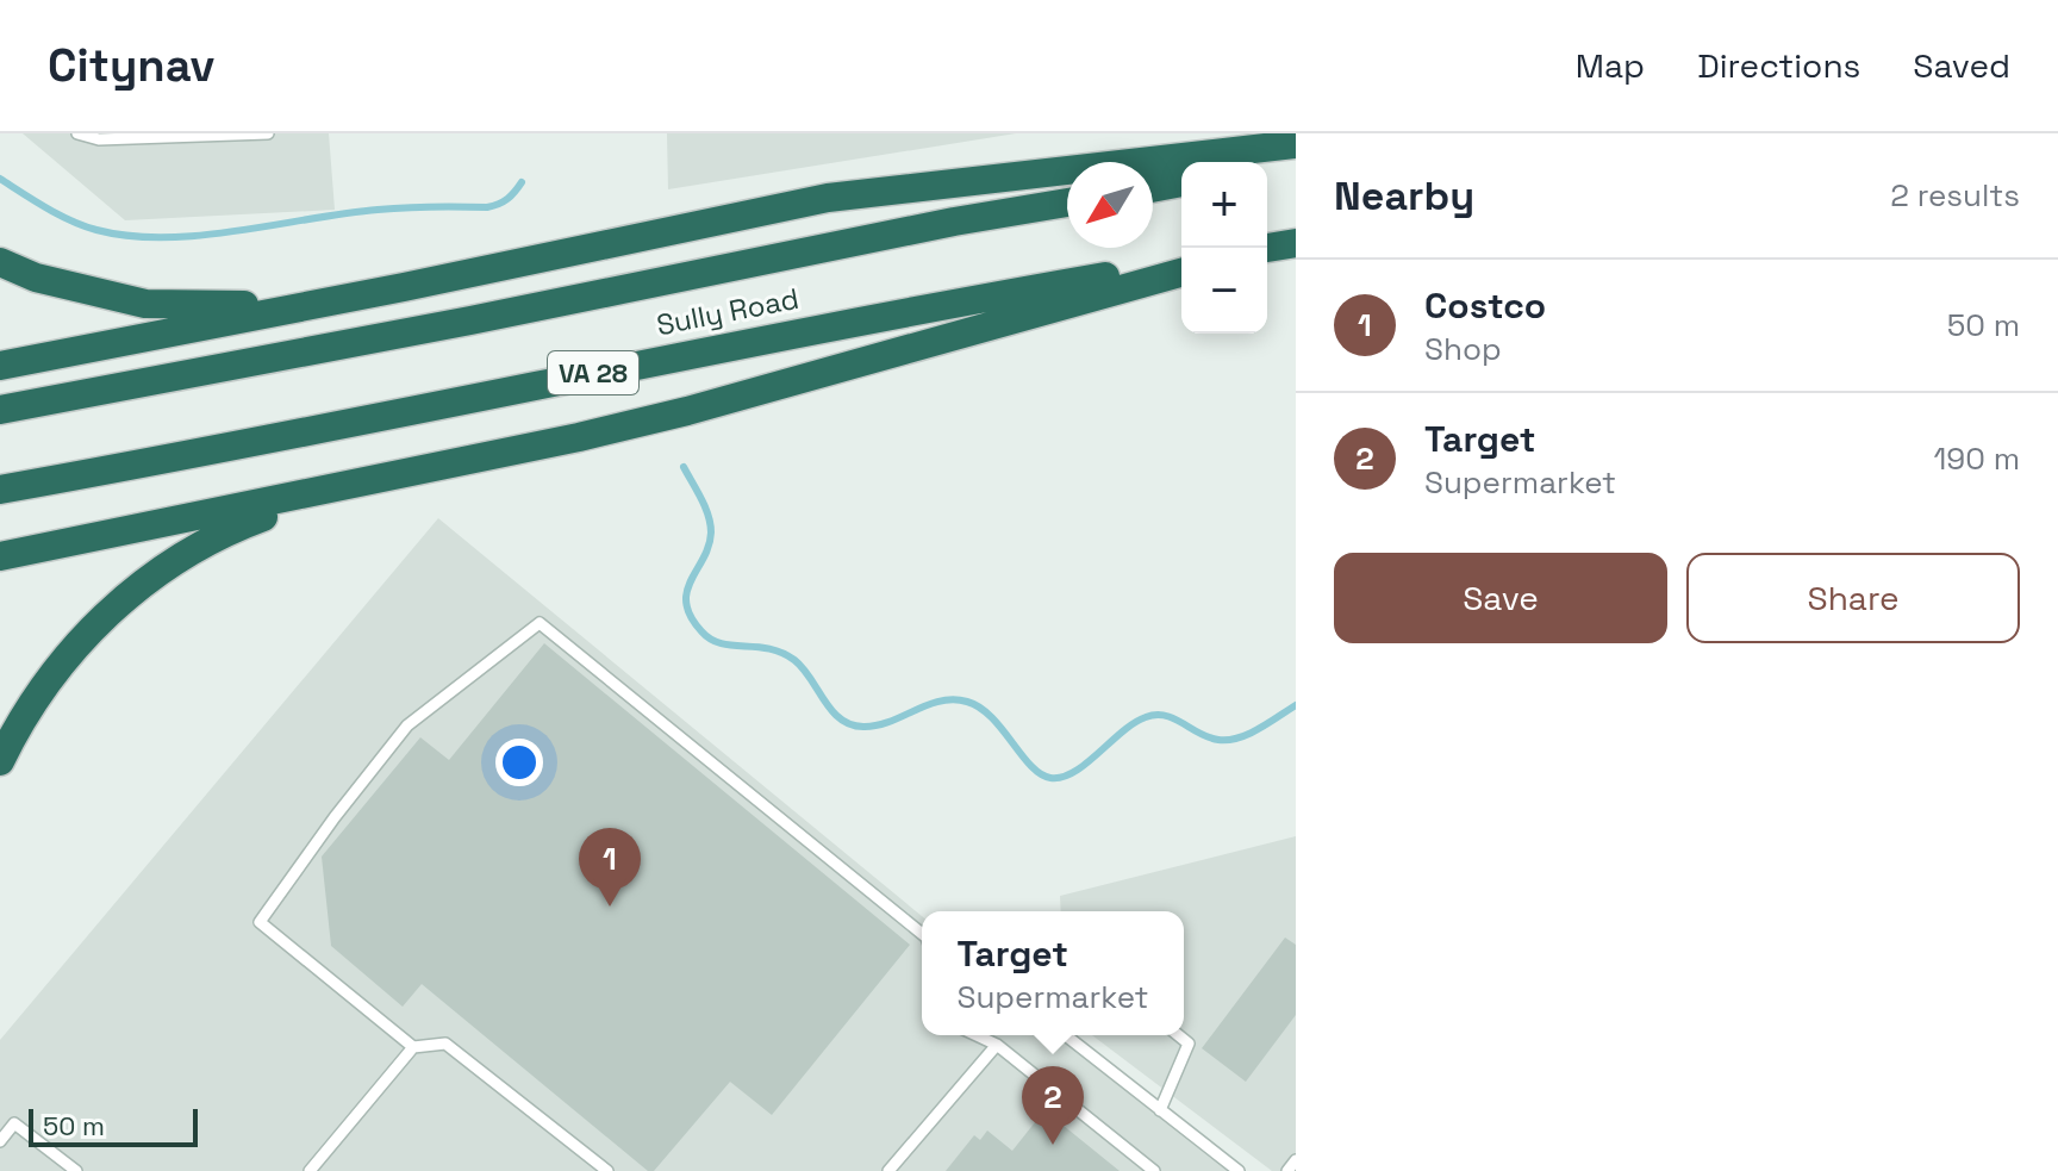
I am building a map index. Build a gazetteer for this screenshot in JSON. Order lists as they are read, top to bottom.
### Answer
{
  "streets": {
    "highway": ["Sully Road", "VA 28"]
  },
  "scale_bar": "50 m",
  "north": "bottom left",
  "page": {
    "header": "Citynav",
    "nav": ["Map", "Directions", "Saved"],
    "heading": ["Nearby", "2 results"],
    "map_buttons": ["+", "−"],
    "list": [
      {
        "mark": "1",
        "name": "Costco",
        "note": "Shop",
        "value": "50 m"
      },
      {
        "mark": "2",
        "name": "Target",
        "note": "Supermarket",
        "value": "190 m"
      }
    ],
    "buttons": ["Save", "Share"],
    "pins": ["1", "2"],
    "popup": ["Target", "Supermarket"],
    "scale": "50 m"
  }
}
